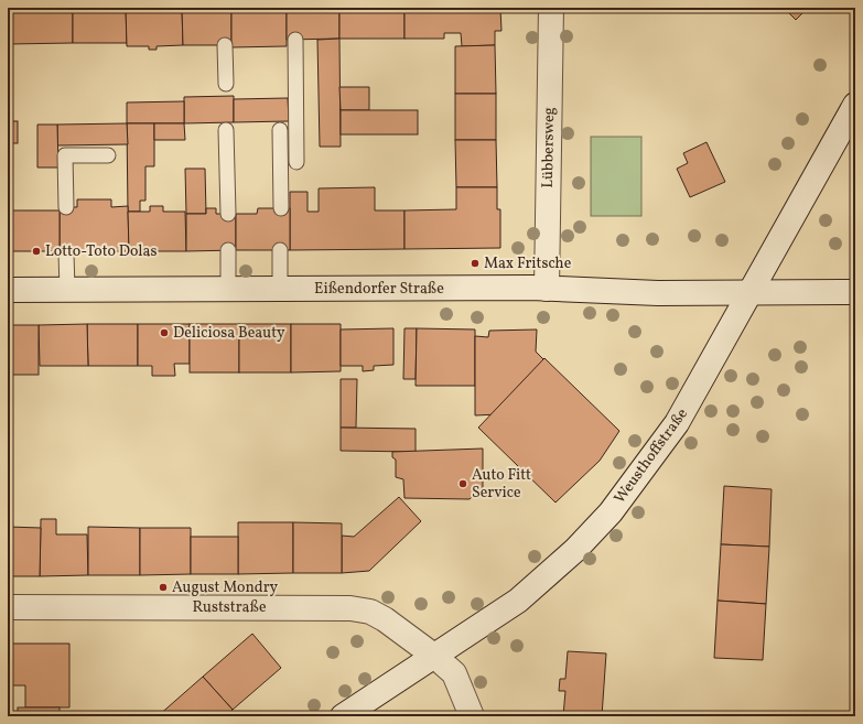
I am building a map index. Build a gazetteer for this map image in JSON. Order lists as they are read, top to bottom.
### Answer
{
  "streets": {
    "street": [
      "Lübbersweg",
      "Eißendorfer Straße",
      "Weusthoffstraße",
      "Ruststraße"
    ]
  },
  "crossings": [
    ["Lübbersweg", "Eißendorfer Straße"],
    ["Eißendorfer Straße", "Weusthoffstraße"],
    ["Weusthoffstraße", "Ruststraße"]
  ],
  "places": [
    "Lotto-Toto Dolas",
    "Max Fritsche",
    "Deliciosa Beauty",
    "Auto Fitt Service",
    "August Mondry"
  ]
}
